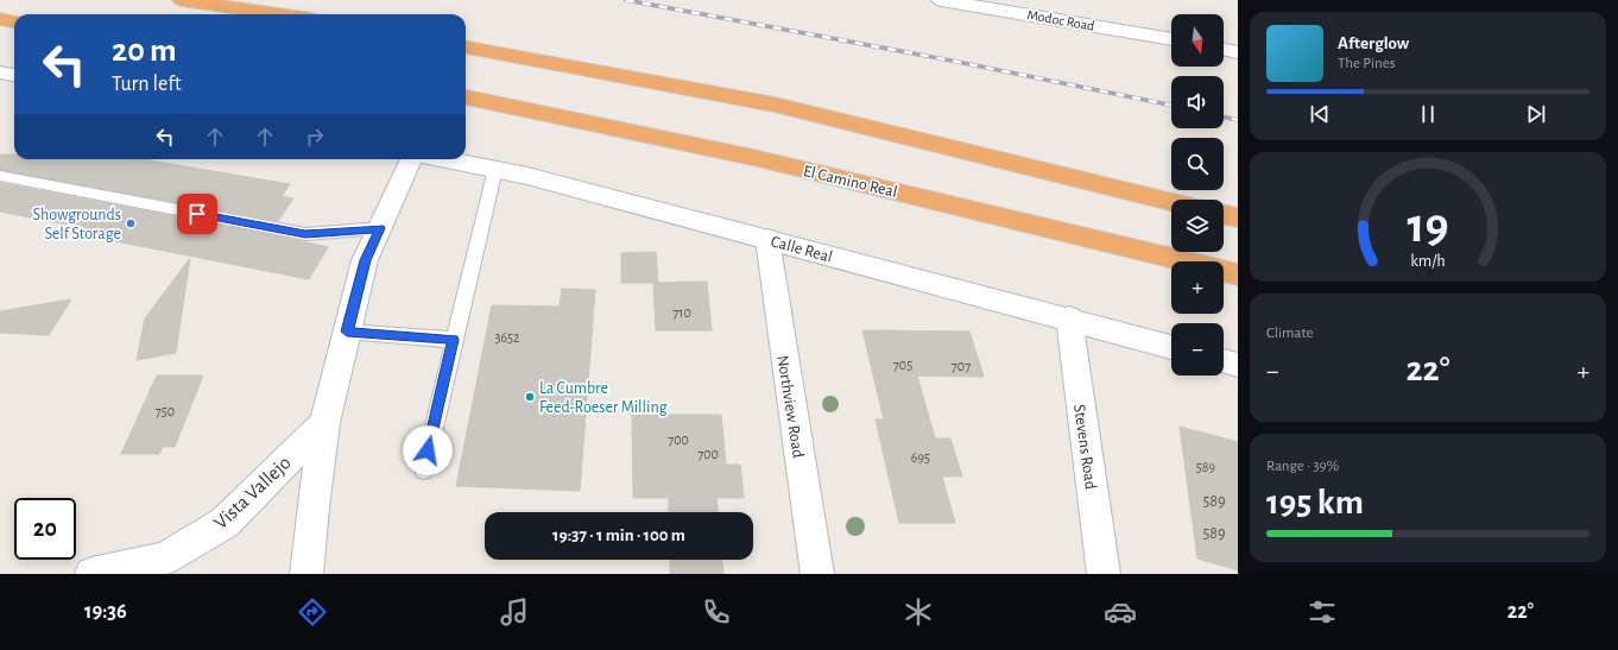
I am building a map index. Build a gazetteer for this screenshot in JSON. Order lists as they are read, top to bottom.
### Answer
{
  "streets": {
    "highway": ["El Camino Real"],
    "street": [
      "Modoc Road",
      "Calle Real",
      "Northview Road",
      "Stevens Road",
      "Vista Vallejo"
    ]
  },
  "crossings": [
    ["Calle Real", "Northview Road"],
    ["Calle Real", "Stevens Road"]
  ],
  "places": ["Showgrounds Self Storage", "La Cumbre Feed-Roeser Milling"],
  "house_numbers": [
    "710",
    "3652",
    "705",
    "707",
    "750",
    "700",
    "700",
    "695",
    "589",
    "589",
    "589"
  ],
  "north": "bottom",
  "page": {
    "map_buttons": ["+", "−"],
    "turn": ["20 m", "Turn left"],
    "song": ["Afterglow", "The Pines"],
    "tile": [
      "Climate",
      ["Range · 39%", "195 km"]
    ],
    "heat": ["−", "22°", "+"],
    "limit": "20",
    "trip": "19:37 · 1 min · 100 m",
    "tabs": ["19:36", "22°"],
    "gauge": ["19", "km/h"]
  }
}
